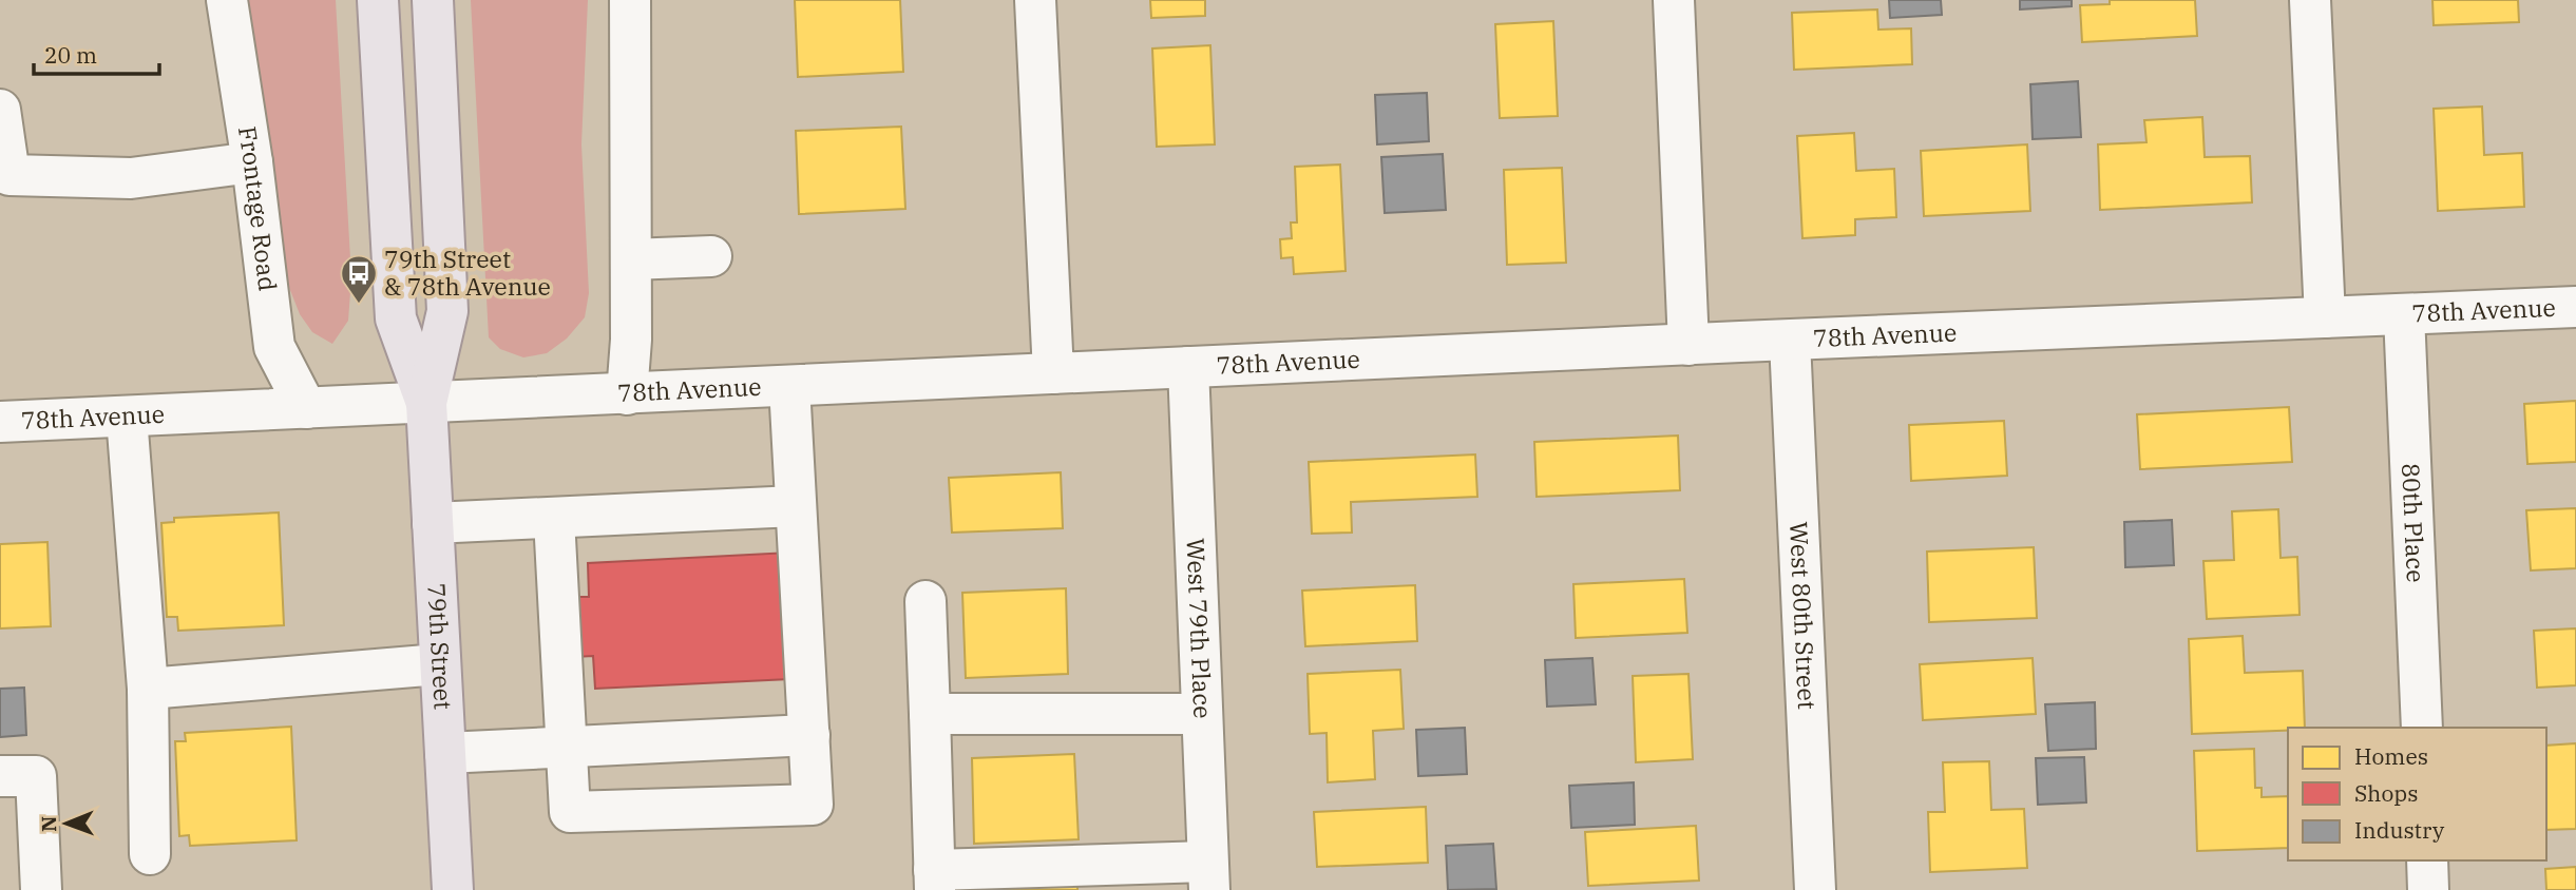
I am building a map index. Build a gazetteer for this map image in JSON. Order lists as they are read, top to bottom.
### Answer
{
  "streets": {
    "main road": ["79th Street"],
    "street": [
      "Frontage Road",
      "78th Avenue",
      "80th Place",
      "West 80th Street",
      "West 79th Place"
    ]
  },
  "crossings": [
    ["Frontage Road", "78th Avenue"],
    ["78th Avenue", "80th Place"],
    ["78th Avenue", "West 80th Street"],
    ["78th Avenue", "West 79th Place"],
    ["78th Avenue", "79th Street"]
  ],
  "places": {
    "bus stop": ["79th Street & 78th Avenue"]
  },
  "legend": ["Homes", "Shops", "Industry"],
  "scale_bar": "20 m",
  "north": "left"
}
